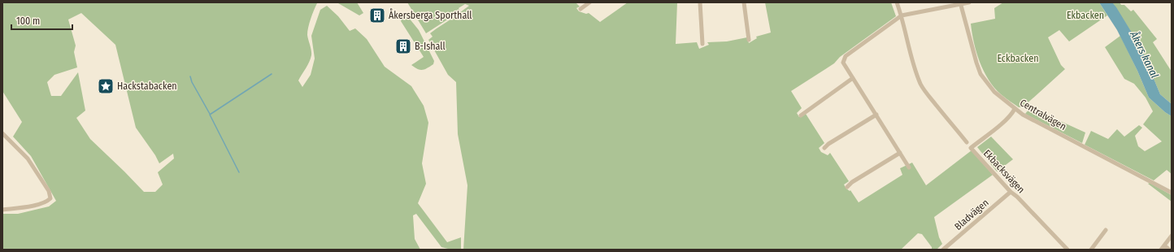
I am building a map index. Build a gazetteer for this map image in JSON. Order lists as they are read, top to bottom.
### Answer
{
  "streets": {
    "street": ["Centralvägen", "Ekbacksvägen", "Bladvägen"]
  },
  "crossings": [
    ["Centralvägen", "Ekbacksvägen"],
    ["Ekbacksvägen", "Bladvägen"]
  ],
  "water": ["Åkers kanal"],
  "parks": ["Ekbacken", "Eckbacken"],
  "places": {
    "building": ["Åkersberga Sporthall", "B-Ishall"],
    "place": ["Hackstabacken"]
  },
  "scale_bar": "100 m"
}
